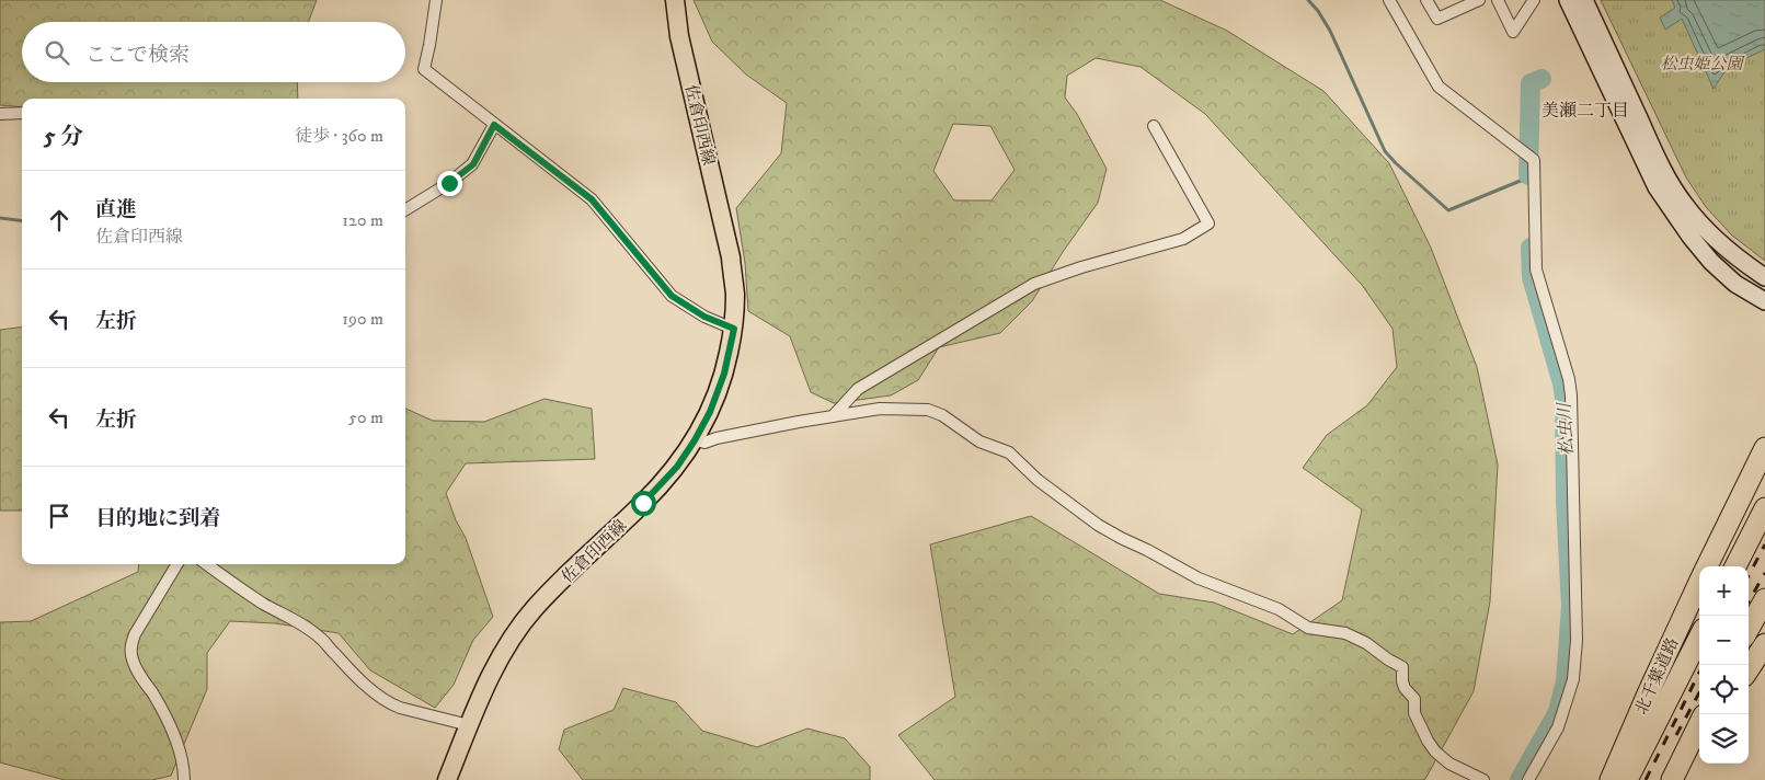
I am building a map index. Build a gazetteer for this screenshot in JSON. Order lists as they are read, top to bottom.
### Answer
{
  "streets": {
    "highway": ["北千葉道路"],
    "main road": ["佐倉印西線"]
  },
  "districts": ["美瀬二丁目"],
  "water": ["松虫川"],
  "parks": ["松虫姫公園"],
  "page": {
    "search": "ここで検索",
    "heading": ["5 分", "徒歩 · 360 m"],
    "list": [
      ["直進", "佐倉印西線", "120 m"],
      ["左折", "190 m"],
      ["左折", "50 m"],
      "目的地に到着"
    ],
    "map_buttons": ["+", "−"]
  }
}
